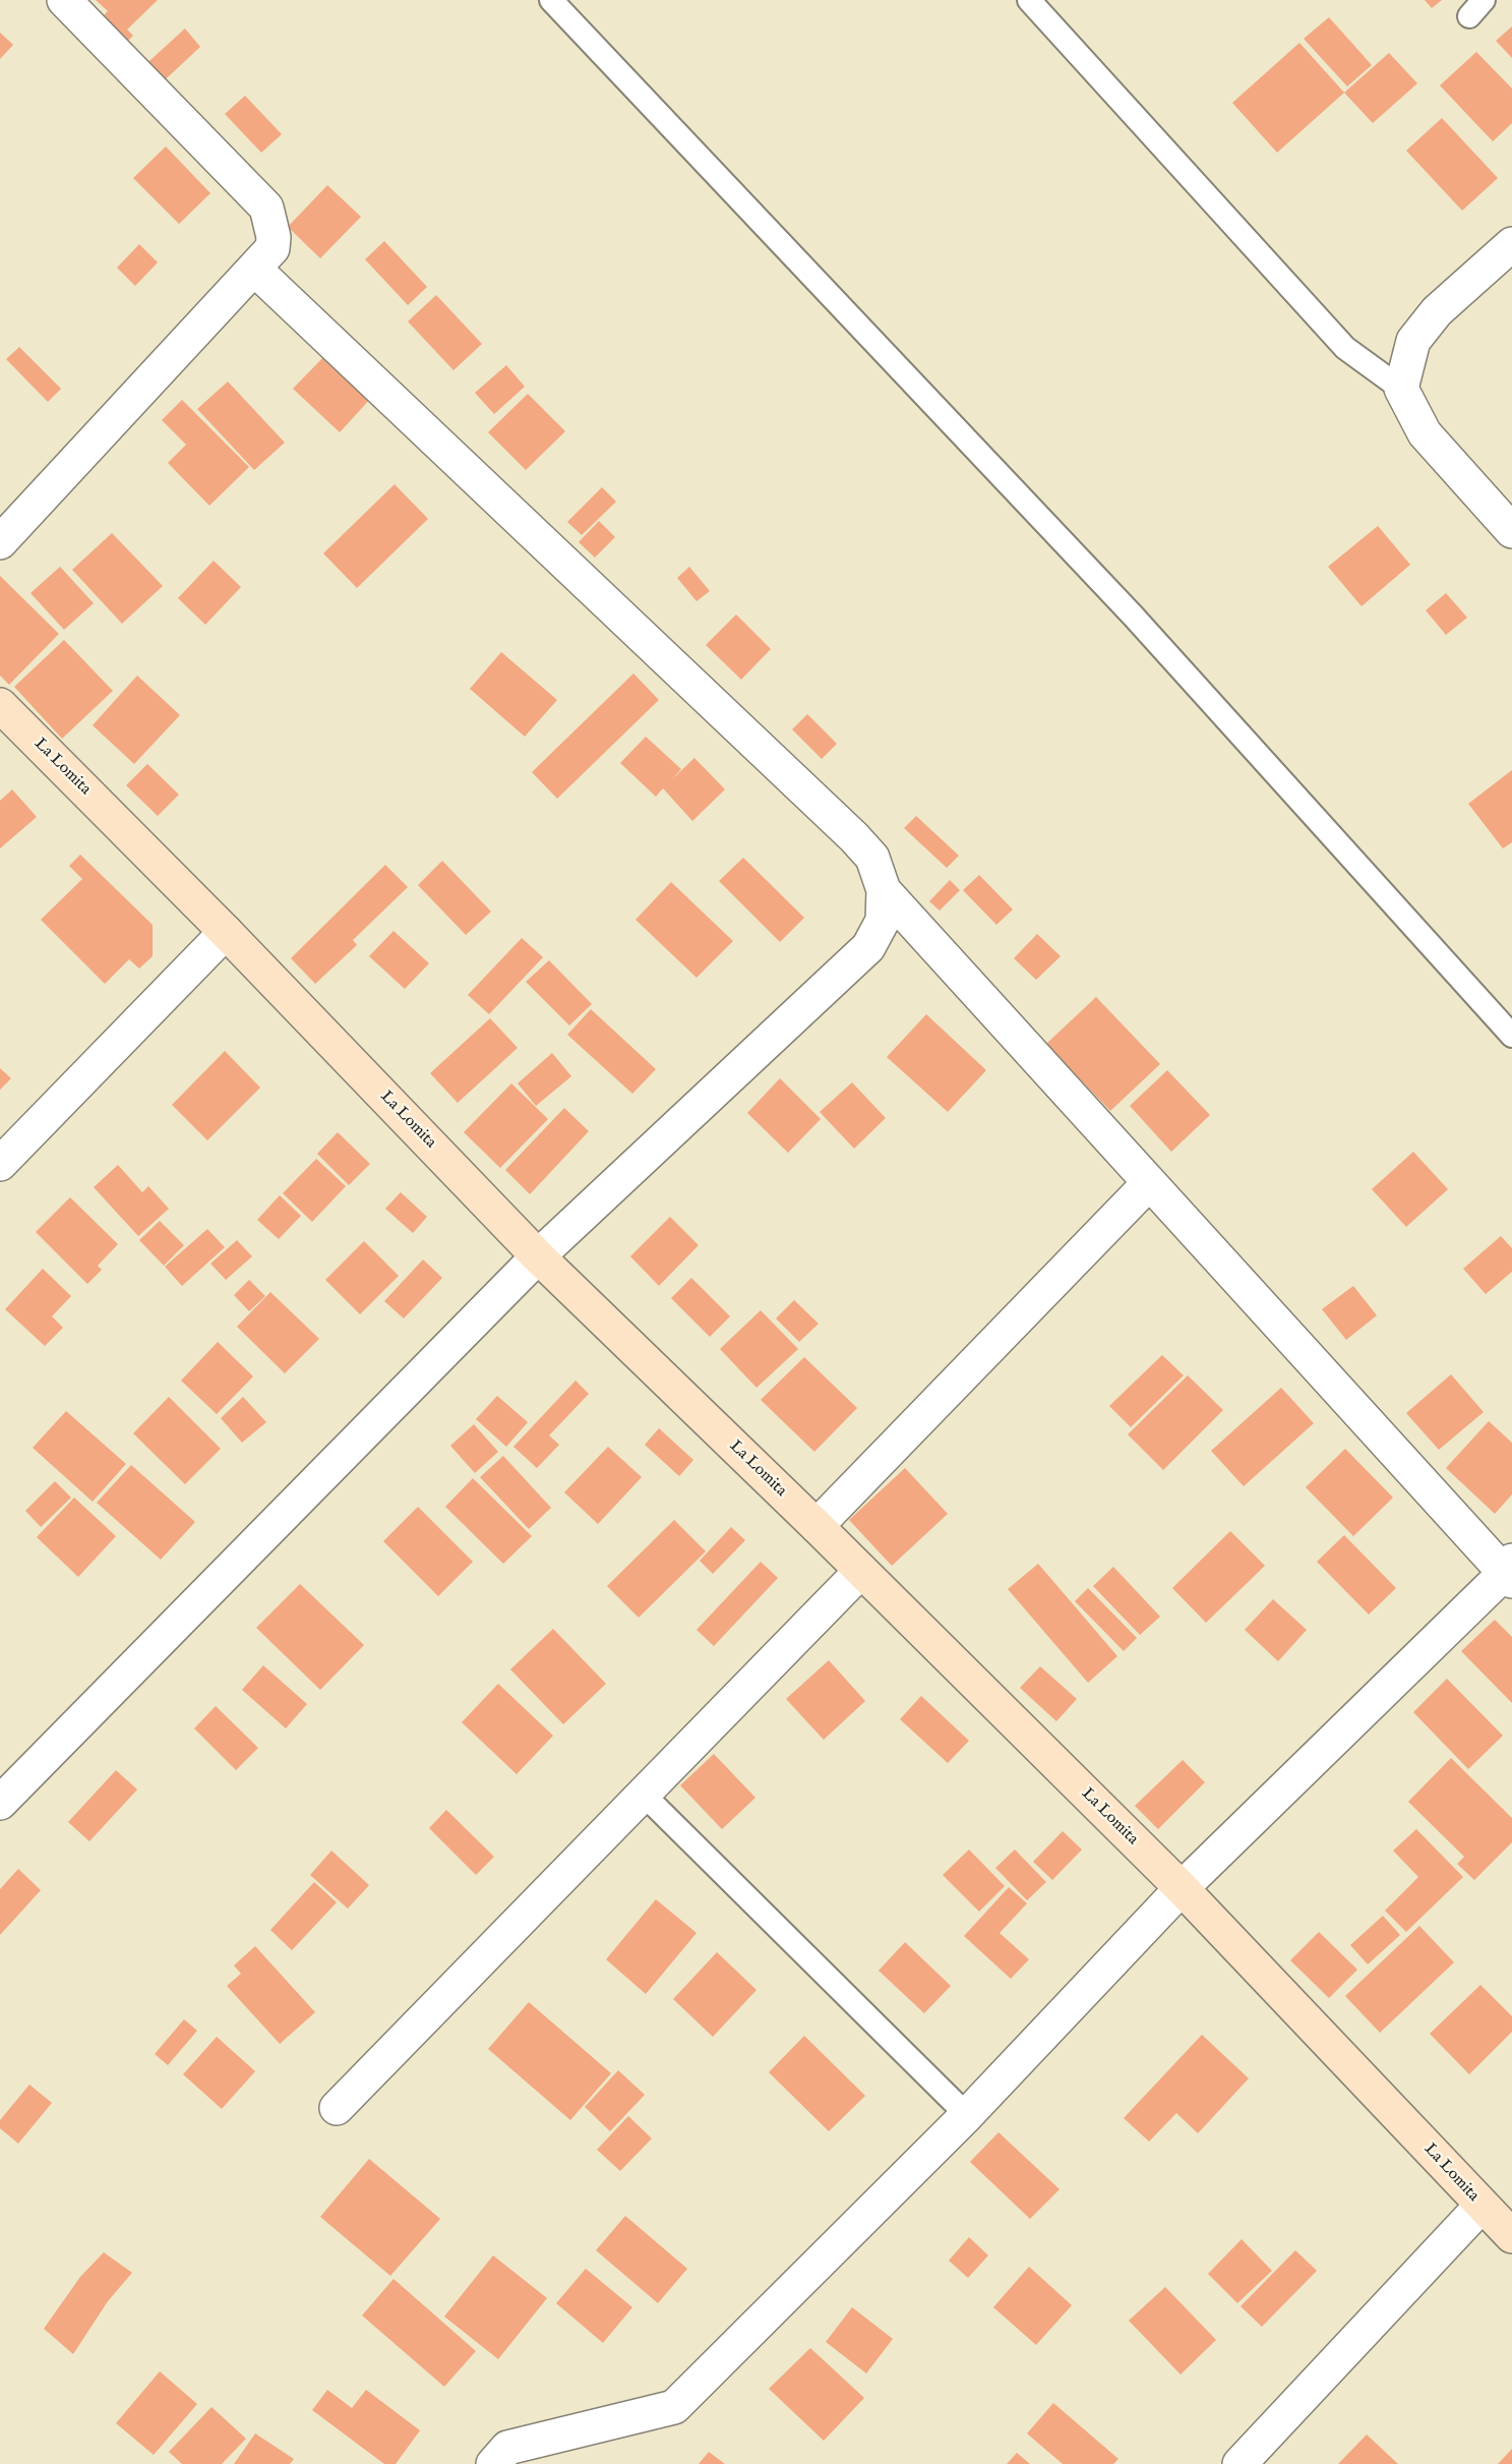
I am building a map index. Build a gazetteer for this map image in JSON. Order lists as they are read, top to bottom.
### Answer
{
  "streets": {
    "street": ["La Lomita"]
  }
}
